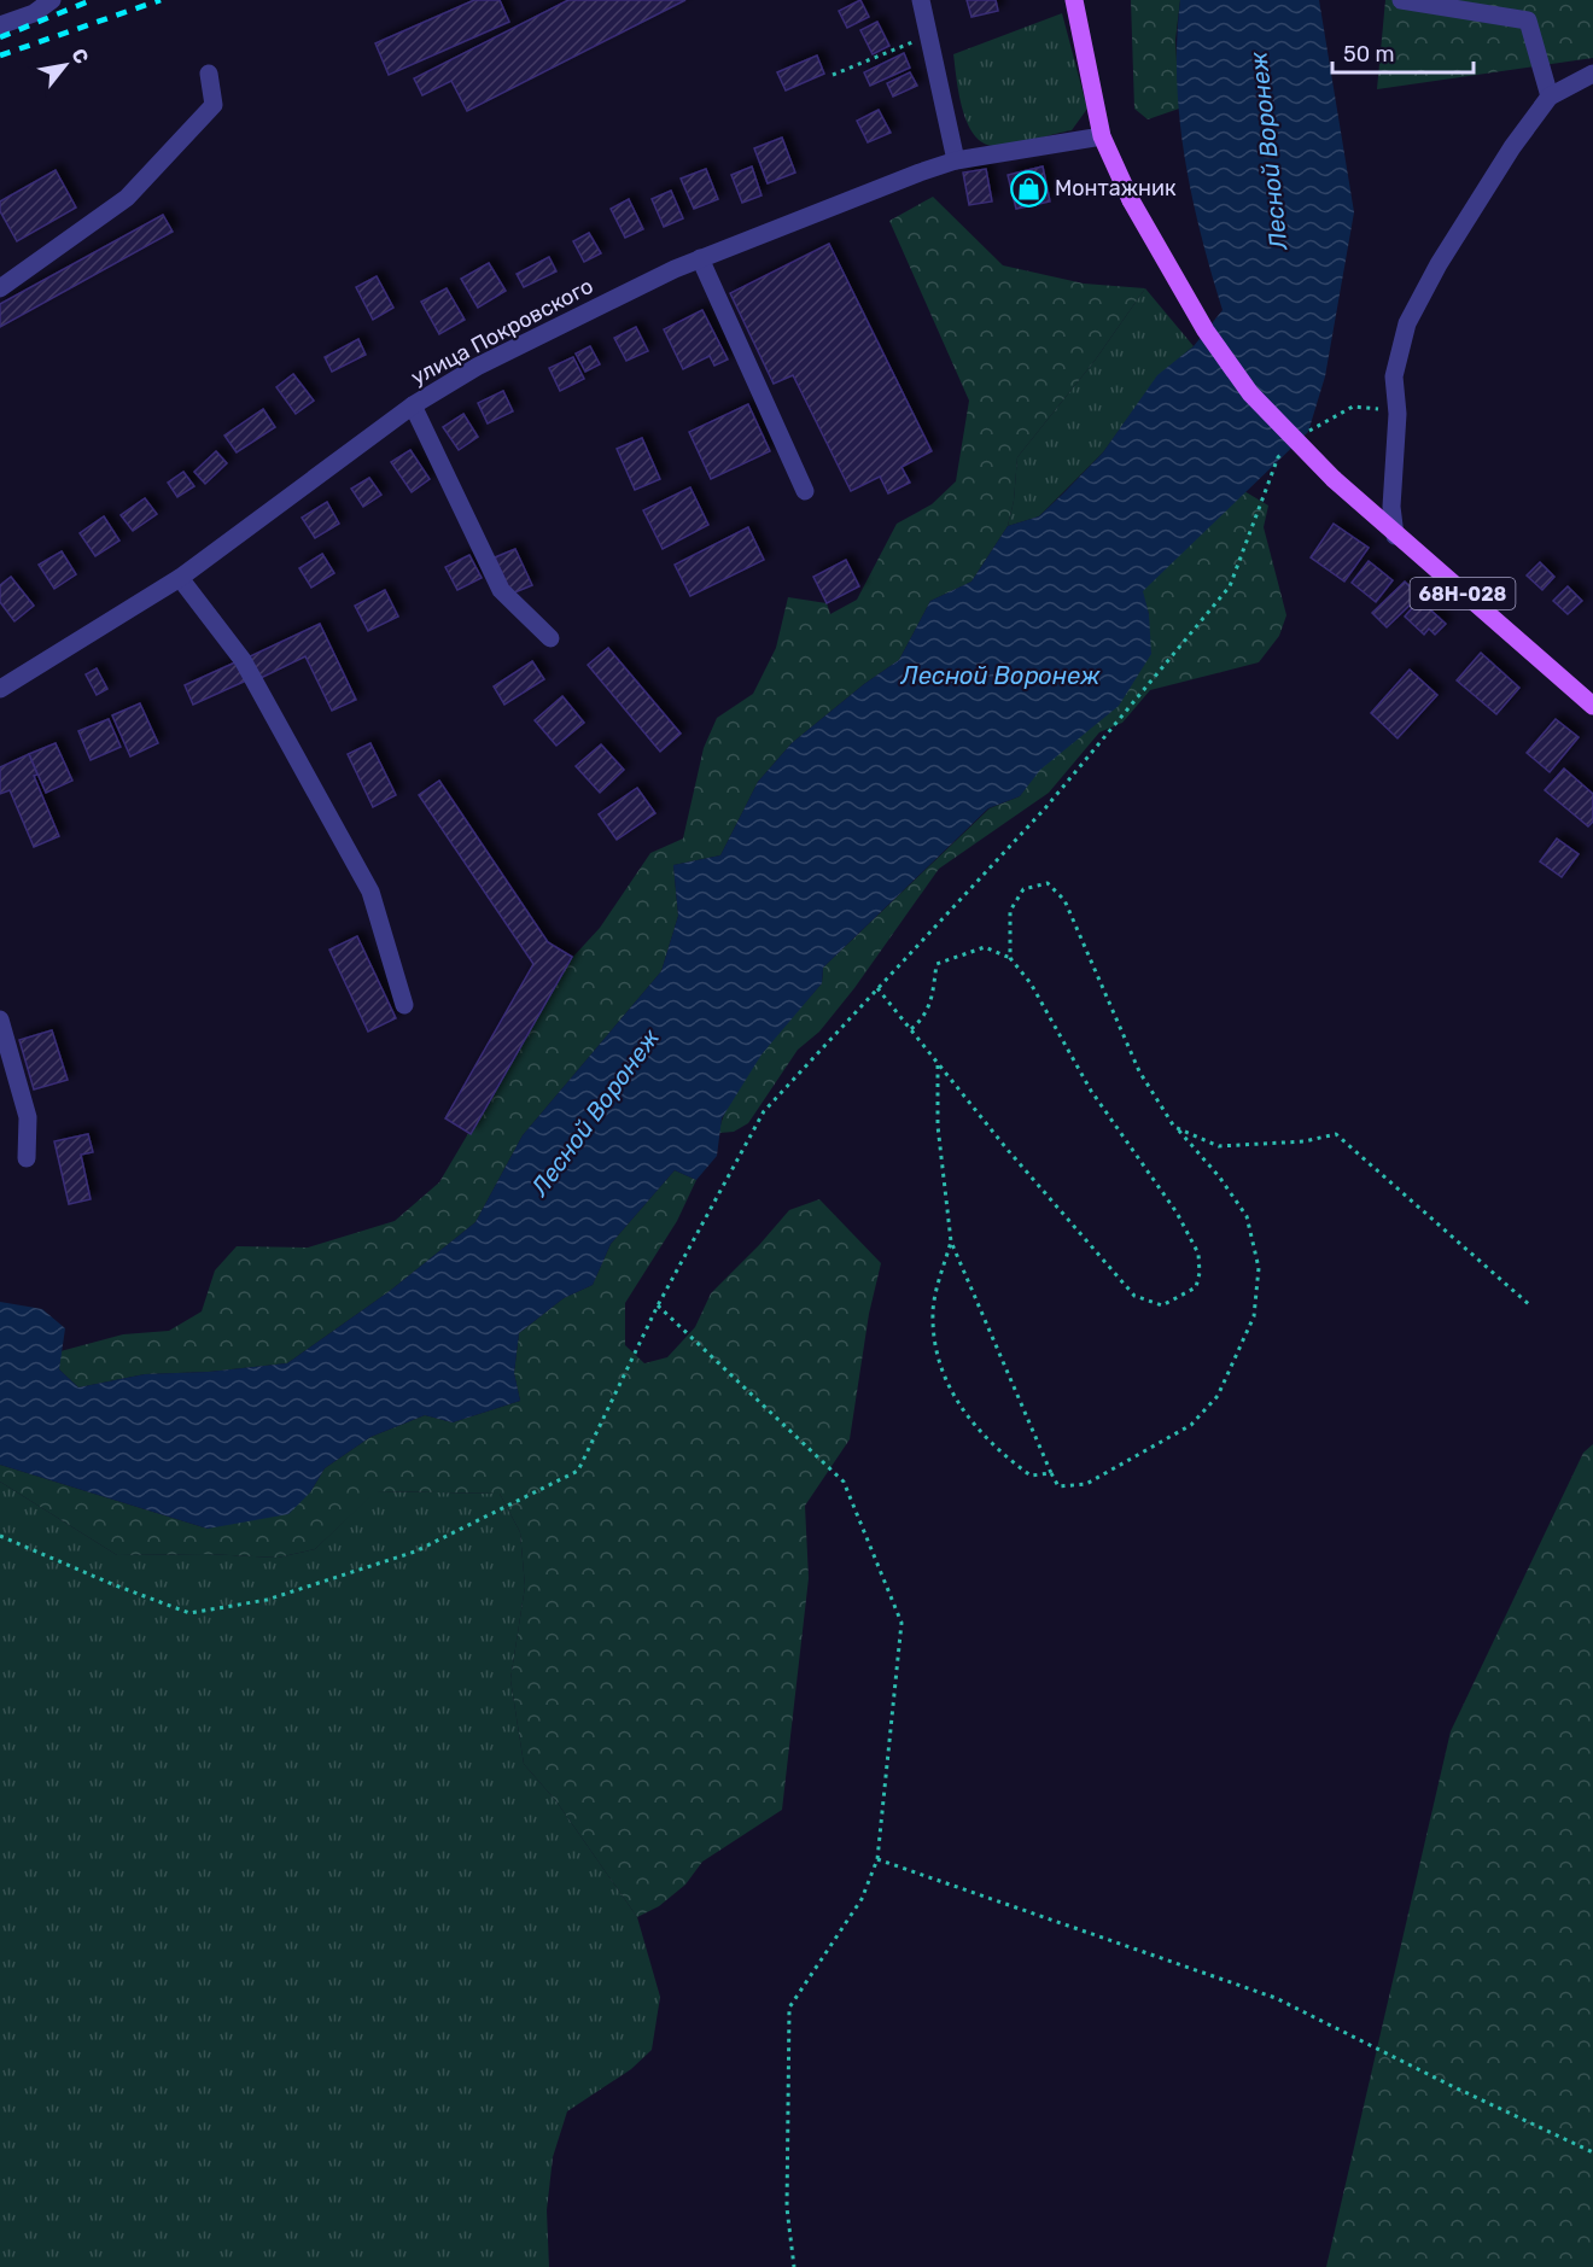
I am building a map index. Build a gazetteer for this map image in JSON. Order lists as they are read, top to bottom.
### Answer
{
  "streets": {
    "main road": ["68Н-028"],
    "street": ["улица Покровского"]
  },
  "crossings": [
    ["улица Покровского", "68Н-028"]
  ],
  "water": ["Лесной Воронеж"],
  "places": {
    "shop": ["Монтажник"]
  },
  "scale_bar": "50 m",
  "north": "top right"
}
